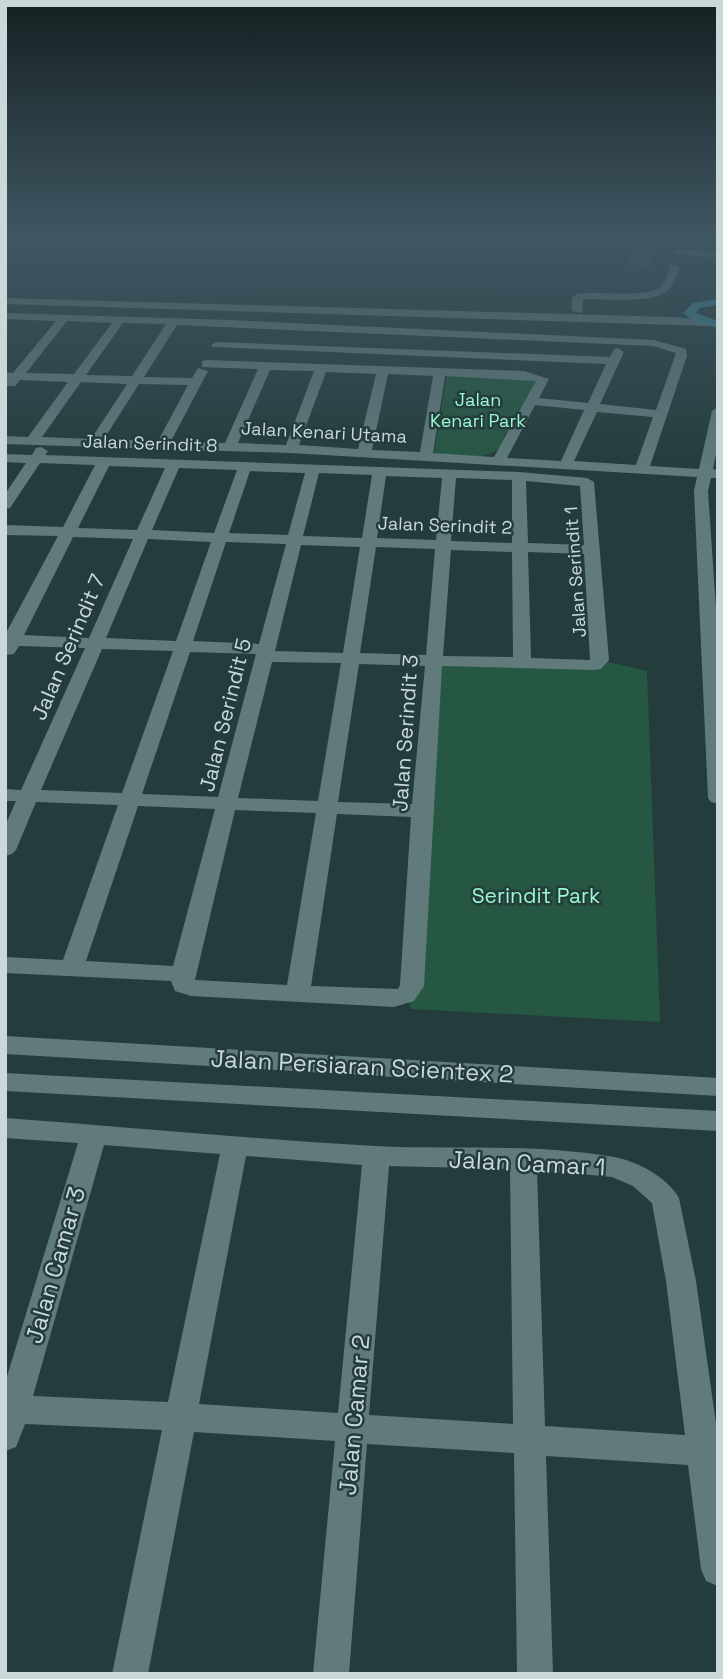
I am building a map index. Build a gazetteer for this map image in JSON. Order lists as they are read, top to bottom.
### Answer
{
  "streets": {
    "street": [
      "Jalan Kenari Utama",
      "Jalan Serindit 8",
      "Jalan Serindit 2",
      "Jalan Serindit 1",
      "Jalan Serindit 7",
      "Jalan Serindit 5",
      "Jalan Serindit 3",
      "Jalan Persiaran Scientex 2",
      "Jalan Camar 1",
      "Jalan Camar 3",
      "Jalan Camar 2"
    ]
  },
  "crossings": [
    ["Jalan Serindit 8", "Jalan Serindit 1"],
    ["Jalan Serindit 8", "Jalan Serindit 7"],
    ["Jalan Serindit 8", "Jalan Serindit 5"],
    ["Jalan Serindit 8", "Jalan Serindit 3"],
    ["Jalan Serindit 2", "Jalan Serindit 1"],
    ["Jalan Serindit 2", "Jalan Serindit 7"],
    ["Jalan Serindit 2", "Jalan Serindit 5"],
    ["Jalan Serindit 2", "Jalan Serindit 3"],
    ["Jalan Camar 1", "Jalan Camar 3"],
    ["Jalan Camar 1", "Jalan Camar 2"]
  ],
  "parks": ["Jalan Kenari Park", "Serindit Park"]
}
